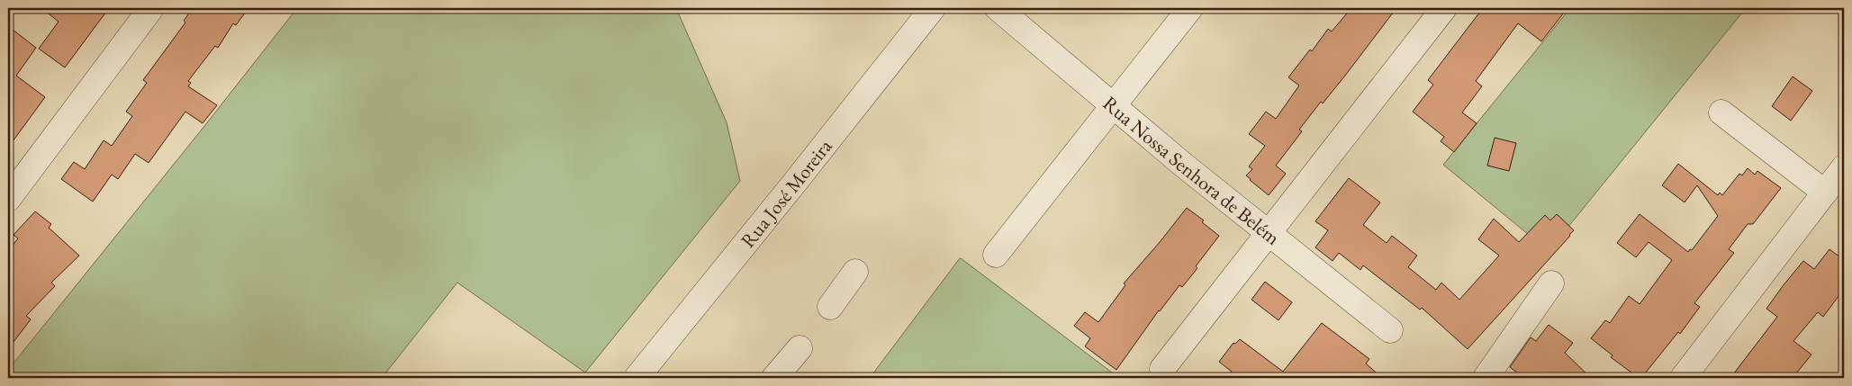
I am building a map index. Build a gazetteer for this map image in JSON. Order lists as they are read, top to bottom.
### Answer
{
  "streets": {
    "street": ["Rua Nossa Senhora de Belém", "Rua José Moreira"]
  }
}
